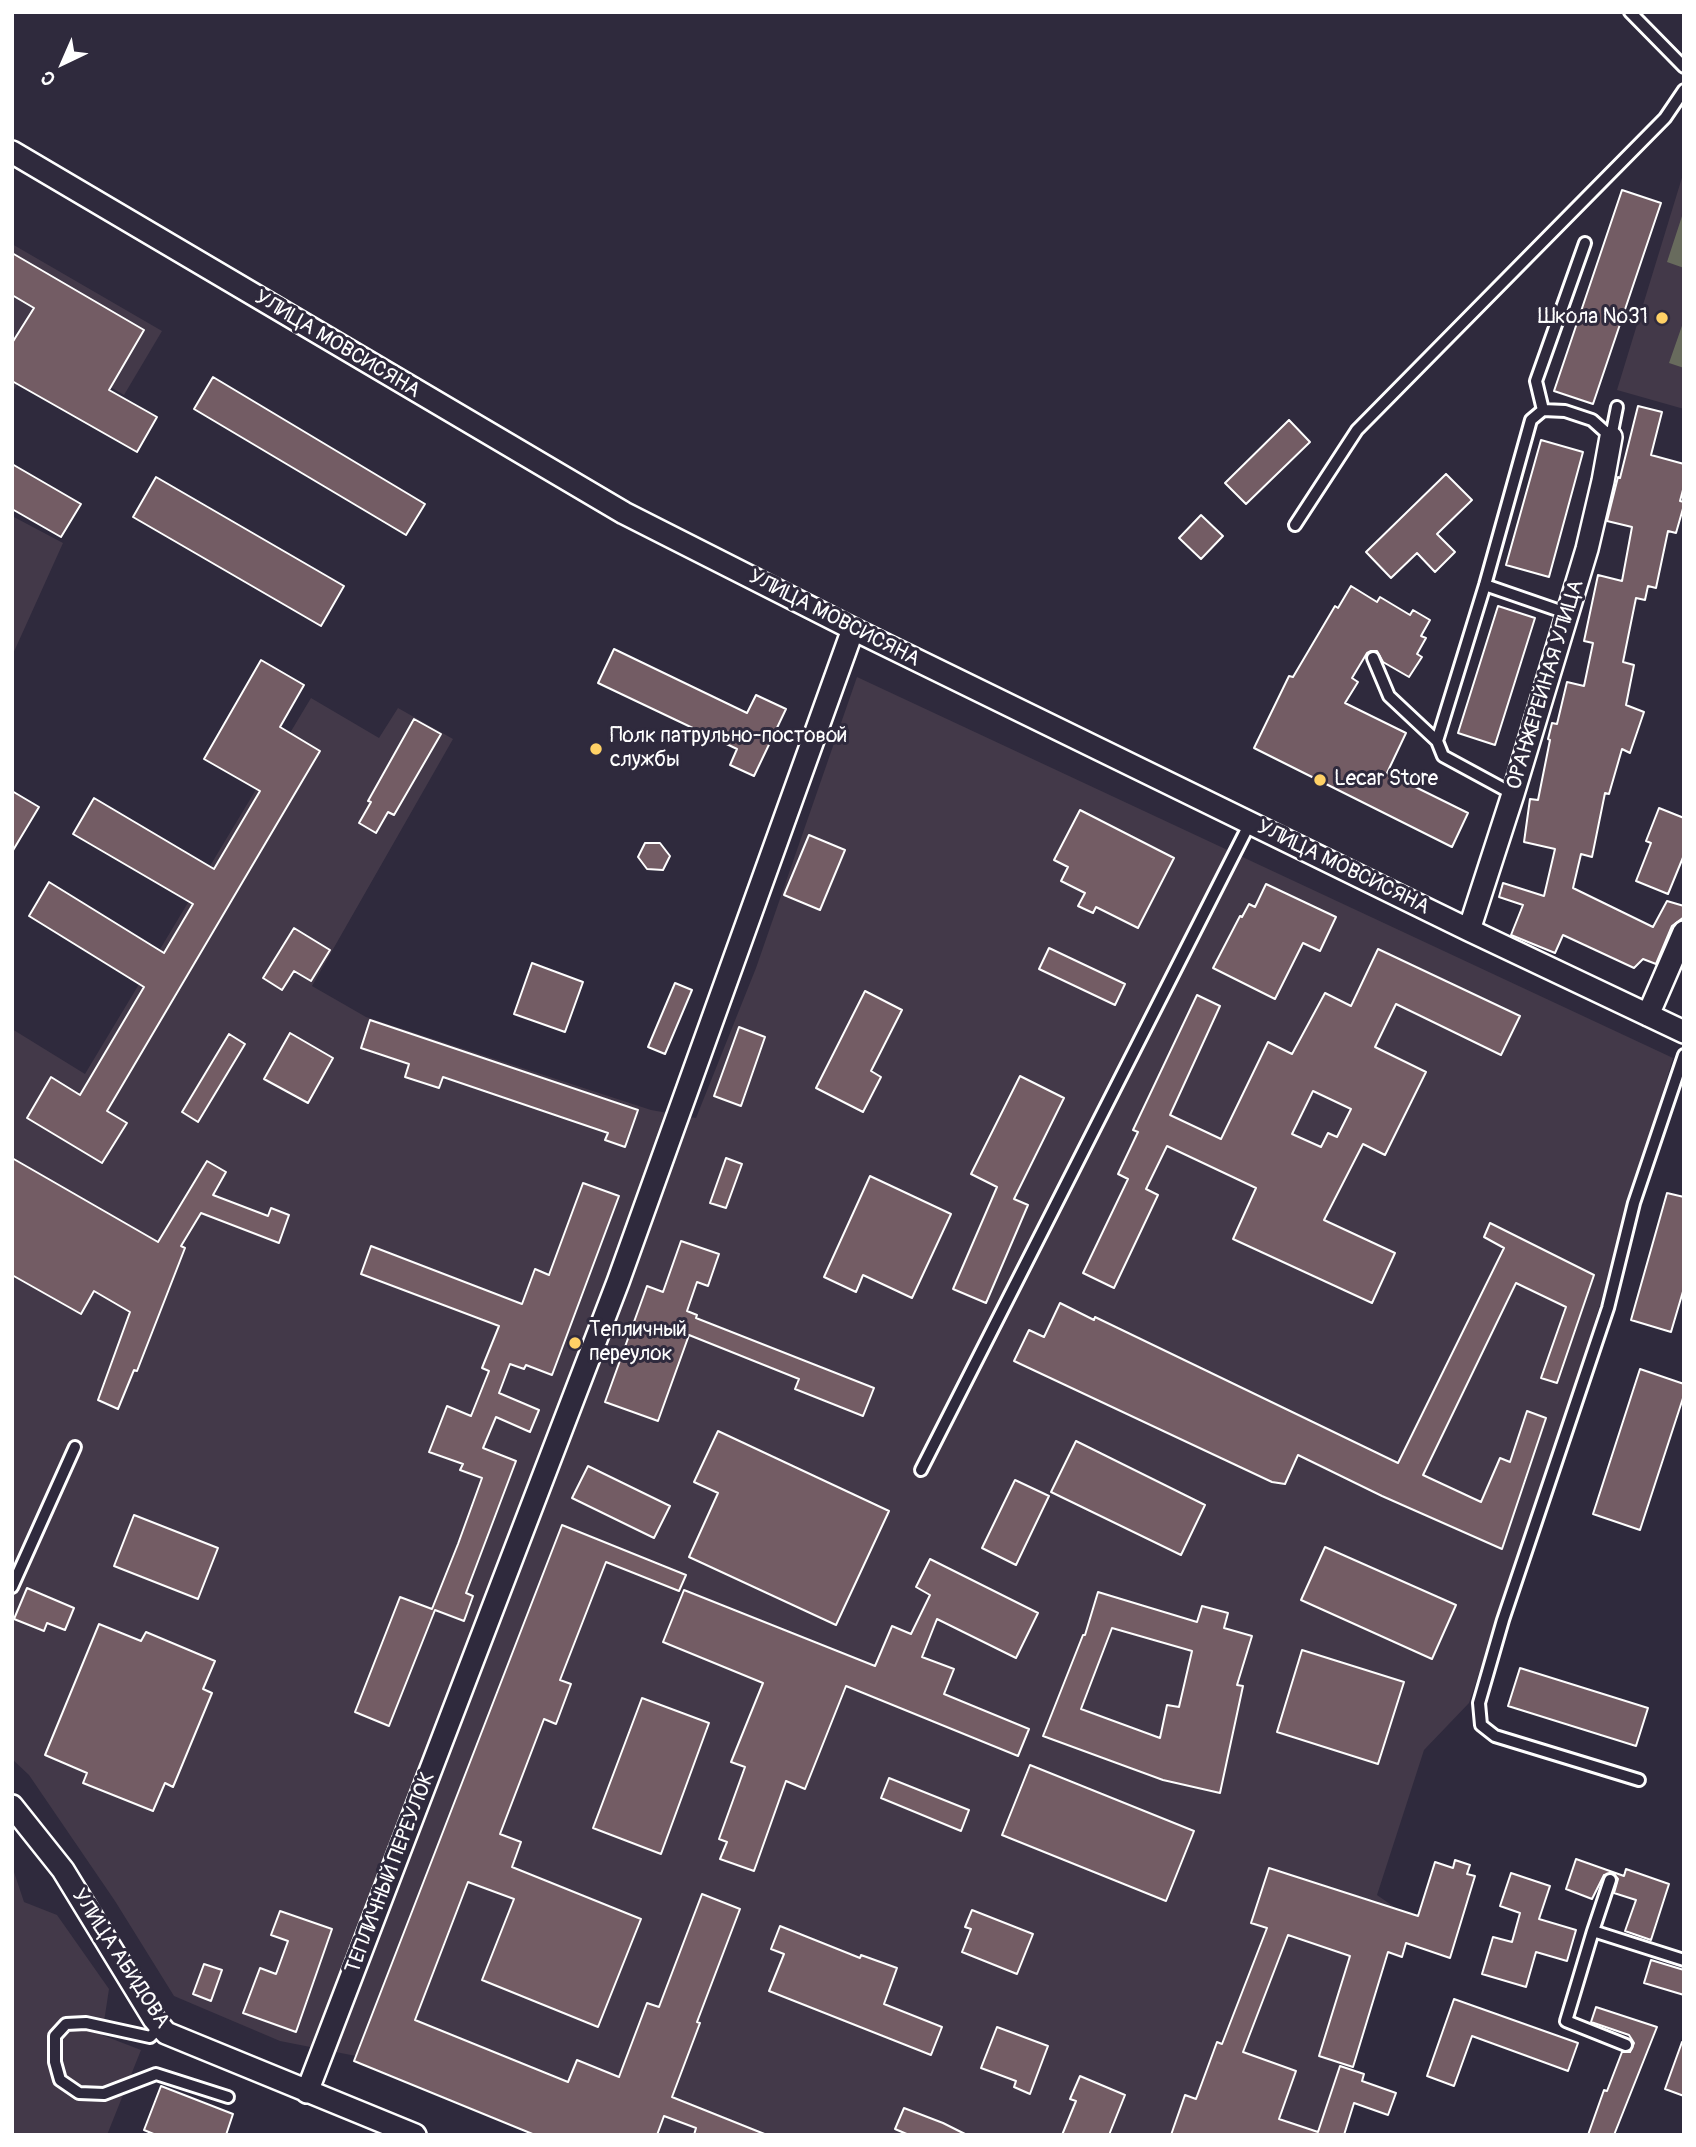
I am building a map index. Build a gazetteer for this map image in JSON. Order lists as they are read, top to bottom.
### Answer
{
  "streets": {
    "street": [
      "УЛИЦА МОВСИСЯНА",
      "ОРАНЖЕРЕЙНАЯ УЛИЦА",
      "ТЕПЛИЧНЫЙ ПЕРЕУЛОК",
      "УЛИЦА АБИДОВА"
    ]
  },
  "crossings": [
    ["УЛИЦА МОВСИСЯНА", "ОРАНЖЕРЕЙНАЯ УЛИЦА"],
    ["УЛИЦА МОВСИСЯНА", "ТЕПЛИЧНЫЙ ПЕРЕУЛОК"],
    ["ТЕПЛИЧНЫЙ ПЕРЕУЛОК", "УЛИЦА АБИДОВА"]
  ],
  "places": [
    "Школа №31",
    "Полк патрульно-постовой службы",
    "Lecar Store",
    "Тепличный переулок"
  ],
  "north": "bottom left"
}
